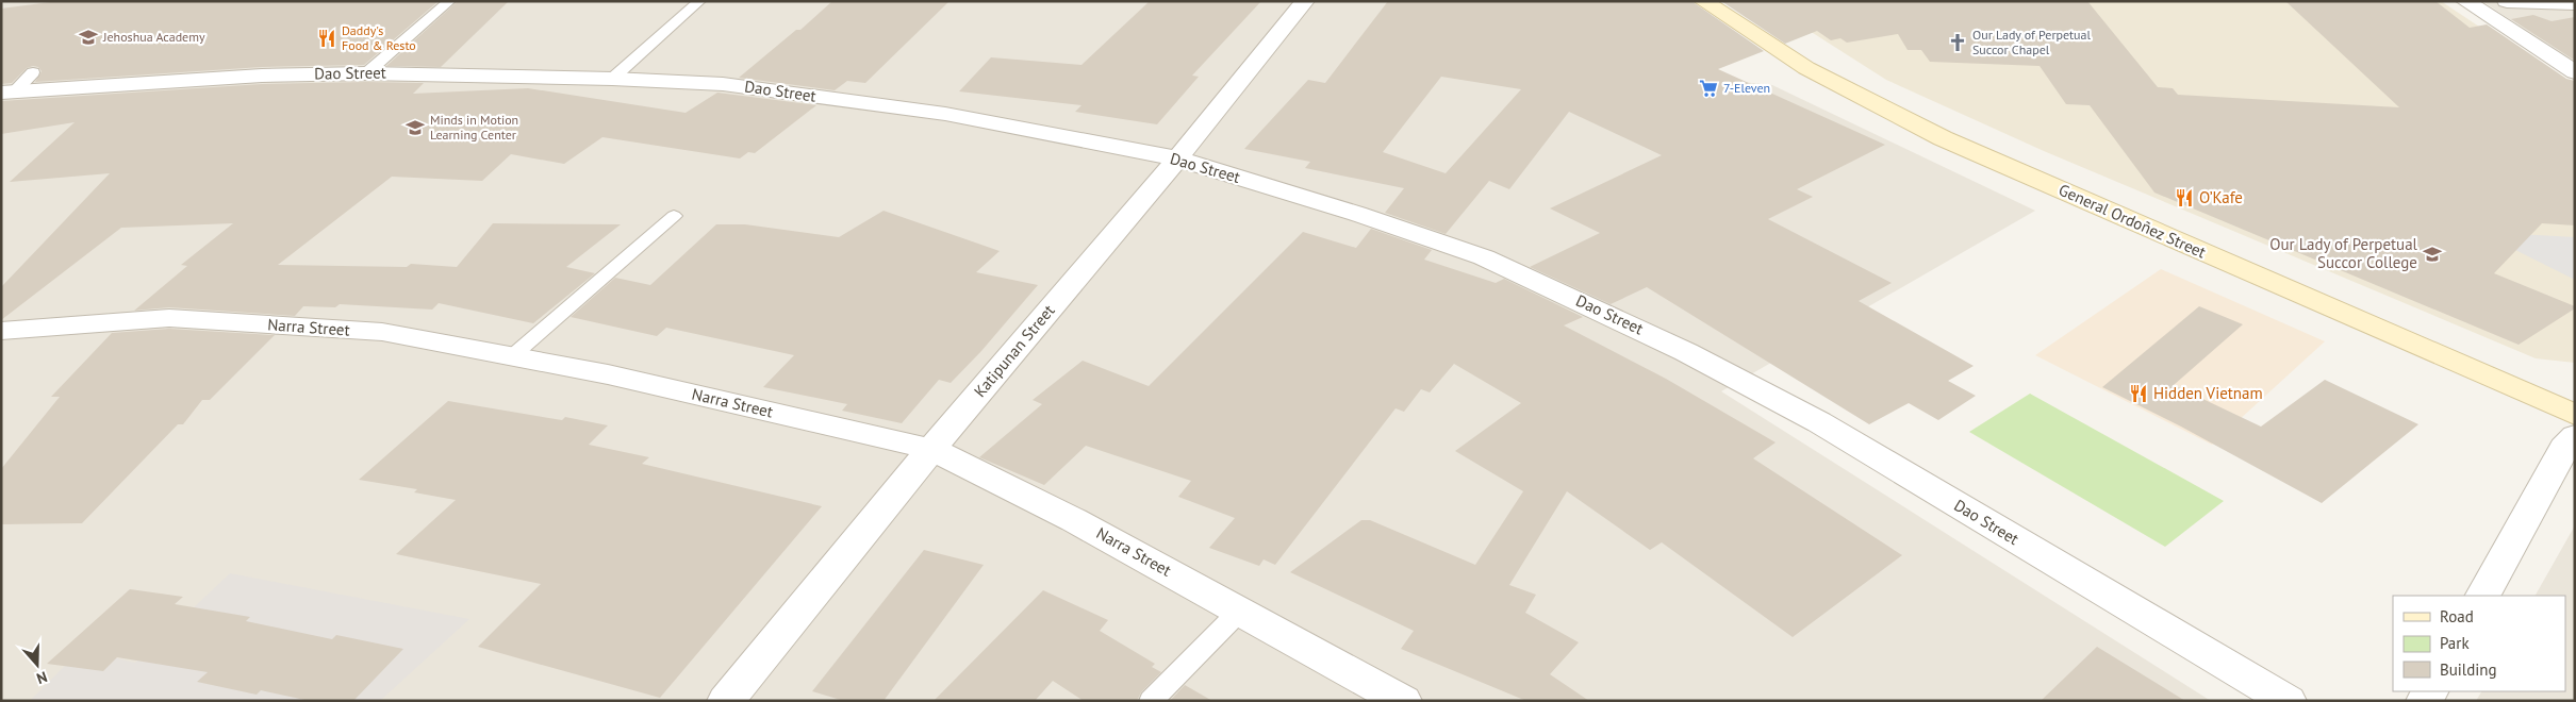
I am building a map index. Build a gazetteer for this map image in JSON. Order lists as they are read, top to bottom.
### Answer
{
  "streets": {
    "main road": ["General Ordoñez Street"],
    "street": ["Dao Street", "Narra Street", "Katipunan Street"]
  },
  "crossings": [
    ["Dao Street", "Katipunan Street"],
    ["Narra Street", "Katipunan Street"]
  ],
  "places": {
    "school or university": ["Jehoshua Academy", "Minds in Motion Learning Center", "Our Lady of Perpetual Succor College"],
    "restaurant": ["Daddy's Food & Resto", "O’Kafe", "Hidden Vietnam"],
    "church": ["Our Lady of Perpetual Succor Chapel"],
    "supermarket": ["7-Eleven"]
  },
  "legend": ["Road", "Park", "Building"],
  "north": "bottom"
}
